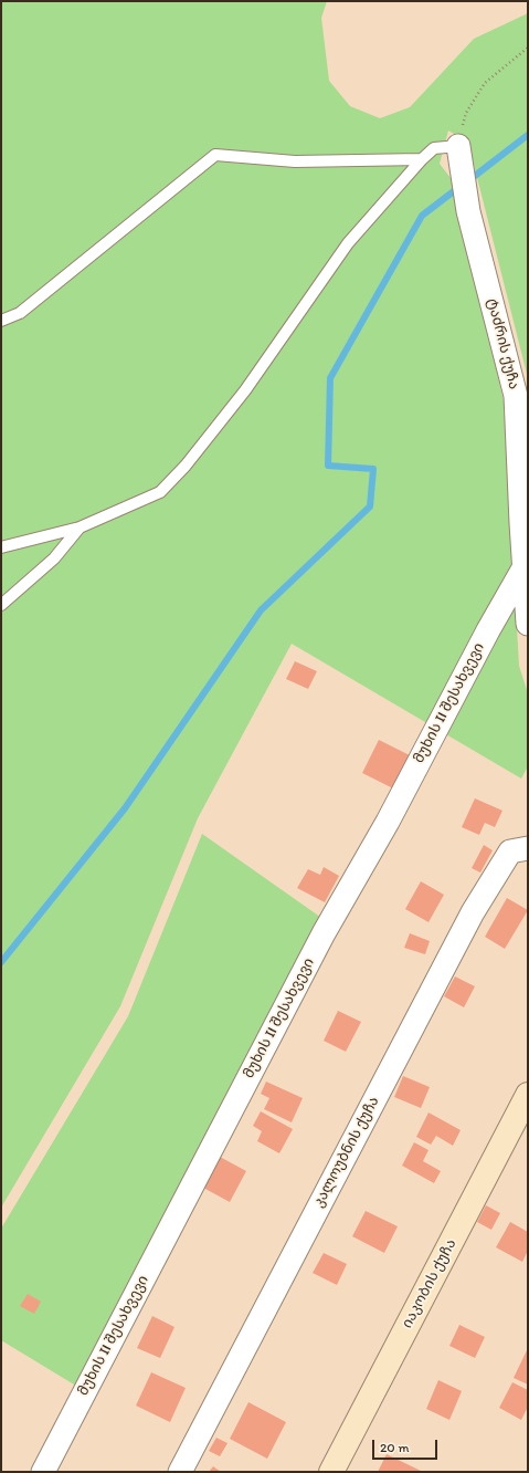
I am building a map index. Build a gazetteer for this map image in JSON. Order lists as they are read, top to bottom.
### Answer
{
  "streets": {
    "street": [
      "ტაძრის ქუჩა",
      "მუხის II შესახვევი",
      "კალოუბნის ქუჩა",
      "იაკობის ქუჩა"
    ]
  },
  "crossings": [
    ["ტაძრის ქუჩა", "მუხის II შესახვევი"]
  ],
  "scale_bar": "20 m"
}
